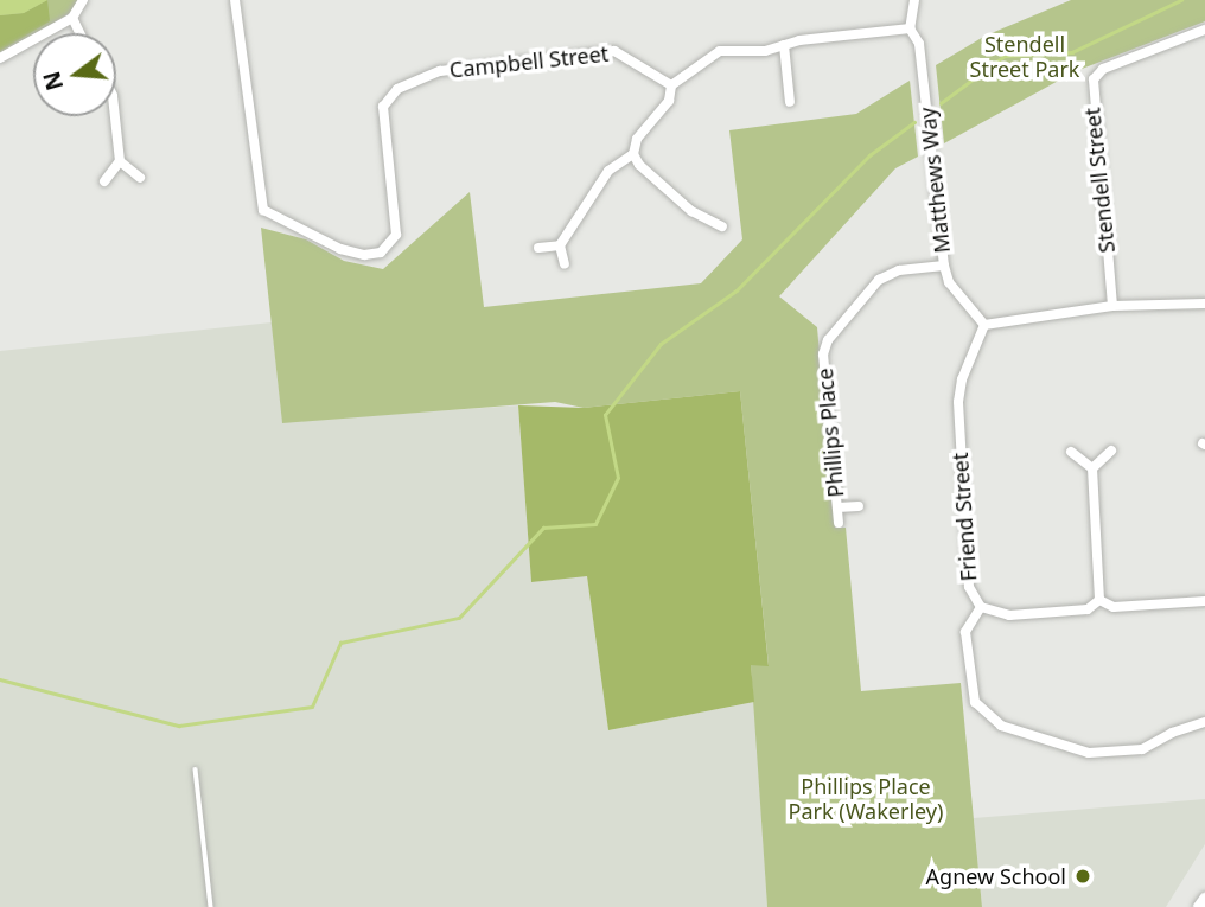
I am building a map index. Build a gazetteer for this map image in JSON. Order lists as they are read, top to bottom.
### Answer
{
  "streets": {
    "street": [
      "Campbell Street",
      "Matthews Way",
      "Stendell Street",
      "Phillips Place",
      "Friend Street"
    ]
  },
  "crossings": [
    ["Matthews Way", "Phillips Place"],
    ["Matthews Way", "Friend Street"]
  ],
  "parks": ["Stendell Street Park", "Phillips Place Park (Wakerley)"],
  "places": ["Agnew School"],
  "north": "left"
}
